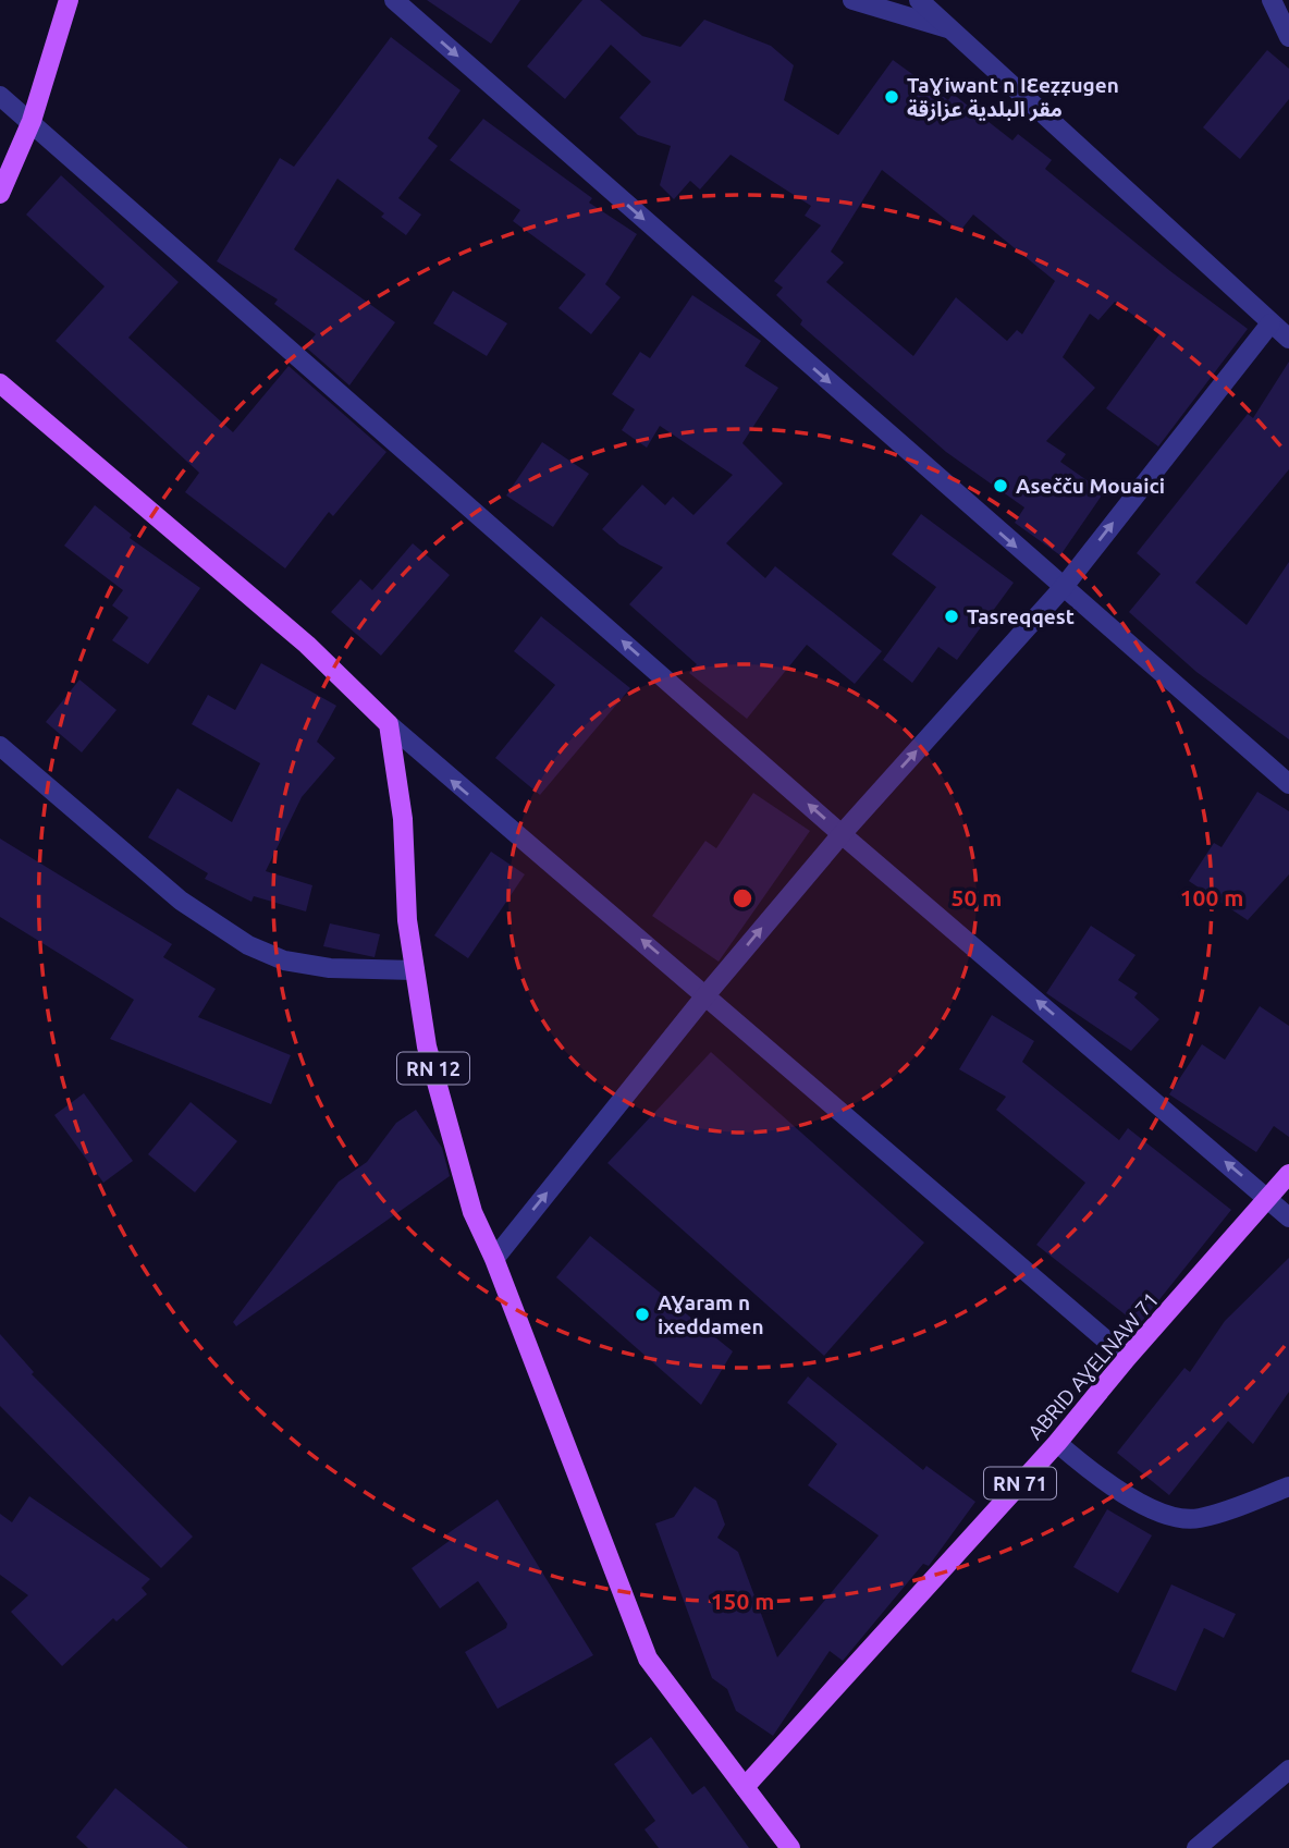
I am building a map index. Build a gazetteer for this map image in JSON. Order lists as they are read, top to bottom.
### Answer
{
  "streets": {
    "main road": ["RN 12", "ABRID AƔELNAW 71", "RN 71"]
  },
  "crossings": [
    ["RN 12", "ABRID AƔELNAW 71"]
  ],
  "places": [
    "Taɣiwant n Iɛeẓẓugen مقر البلدية عزازقة",
    "Asečču Mouaici",
    "Tasreqqest",
    "Aɣaram n ixeddamen"
  ],
  "rings": ["50 m", "100 m", "150 m"]
}
